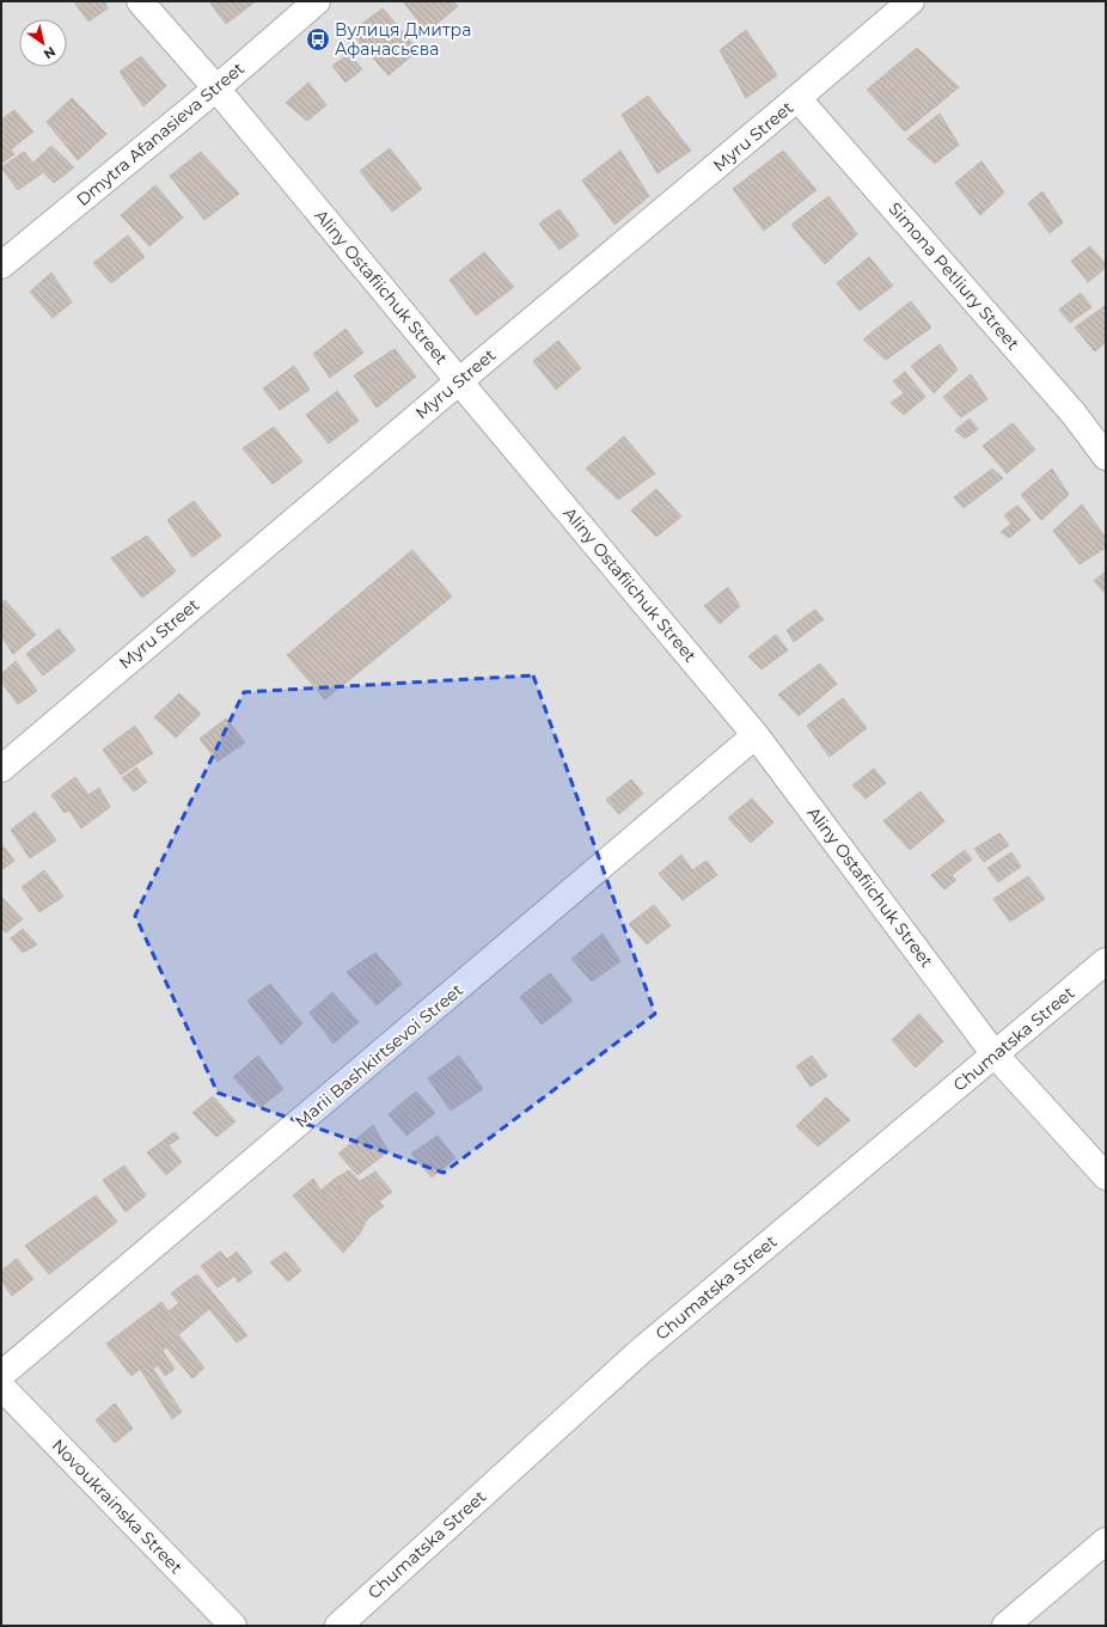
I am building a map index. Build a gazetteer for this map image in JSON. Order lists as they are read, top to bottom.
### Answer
{
  "streets": {
    "street": [
      "Dmytra Afanasieva Street",
      "Myru Street",
      "Simona Petliury Street",
      "Aliny Ostafiichuk Street",
      "Chumatska Street",
      "Marii Bashkirtsevoi Street",
      "Novoukrainska Street"
    ]
  },
  "crossings": [
    ["Dmytra Afanasieva Street", "Aliny Ostafiichuk Street"],
    ["Myru Street", "Simona Petliury Street"],
    ["Myru Street", "Aliny Ostafiichuk Street"],
    ["Aliny Ostafiichuk Street", "Chumatska Street"],
    ["Aliny Ostafiichuk Street", "Marii Bashkirtsevoi Street"]
  ],
  "places": {
    "bus stop": ["Вулиця Дмитра Афанасьєва"]
  },
  "north": "bottom right"
}
